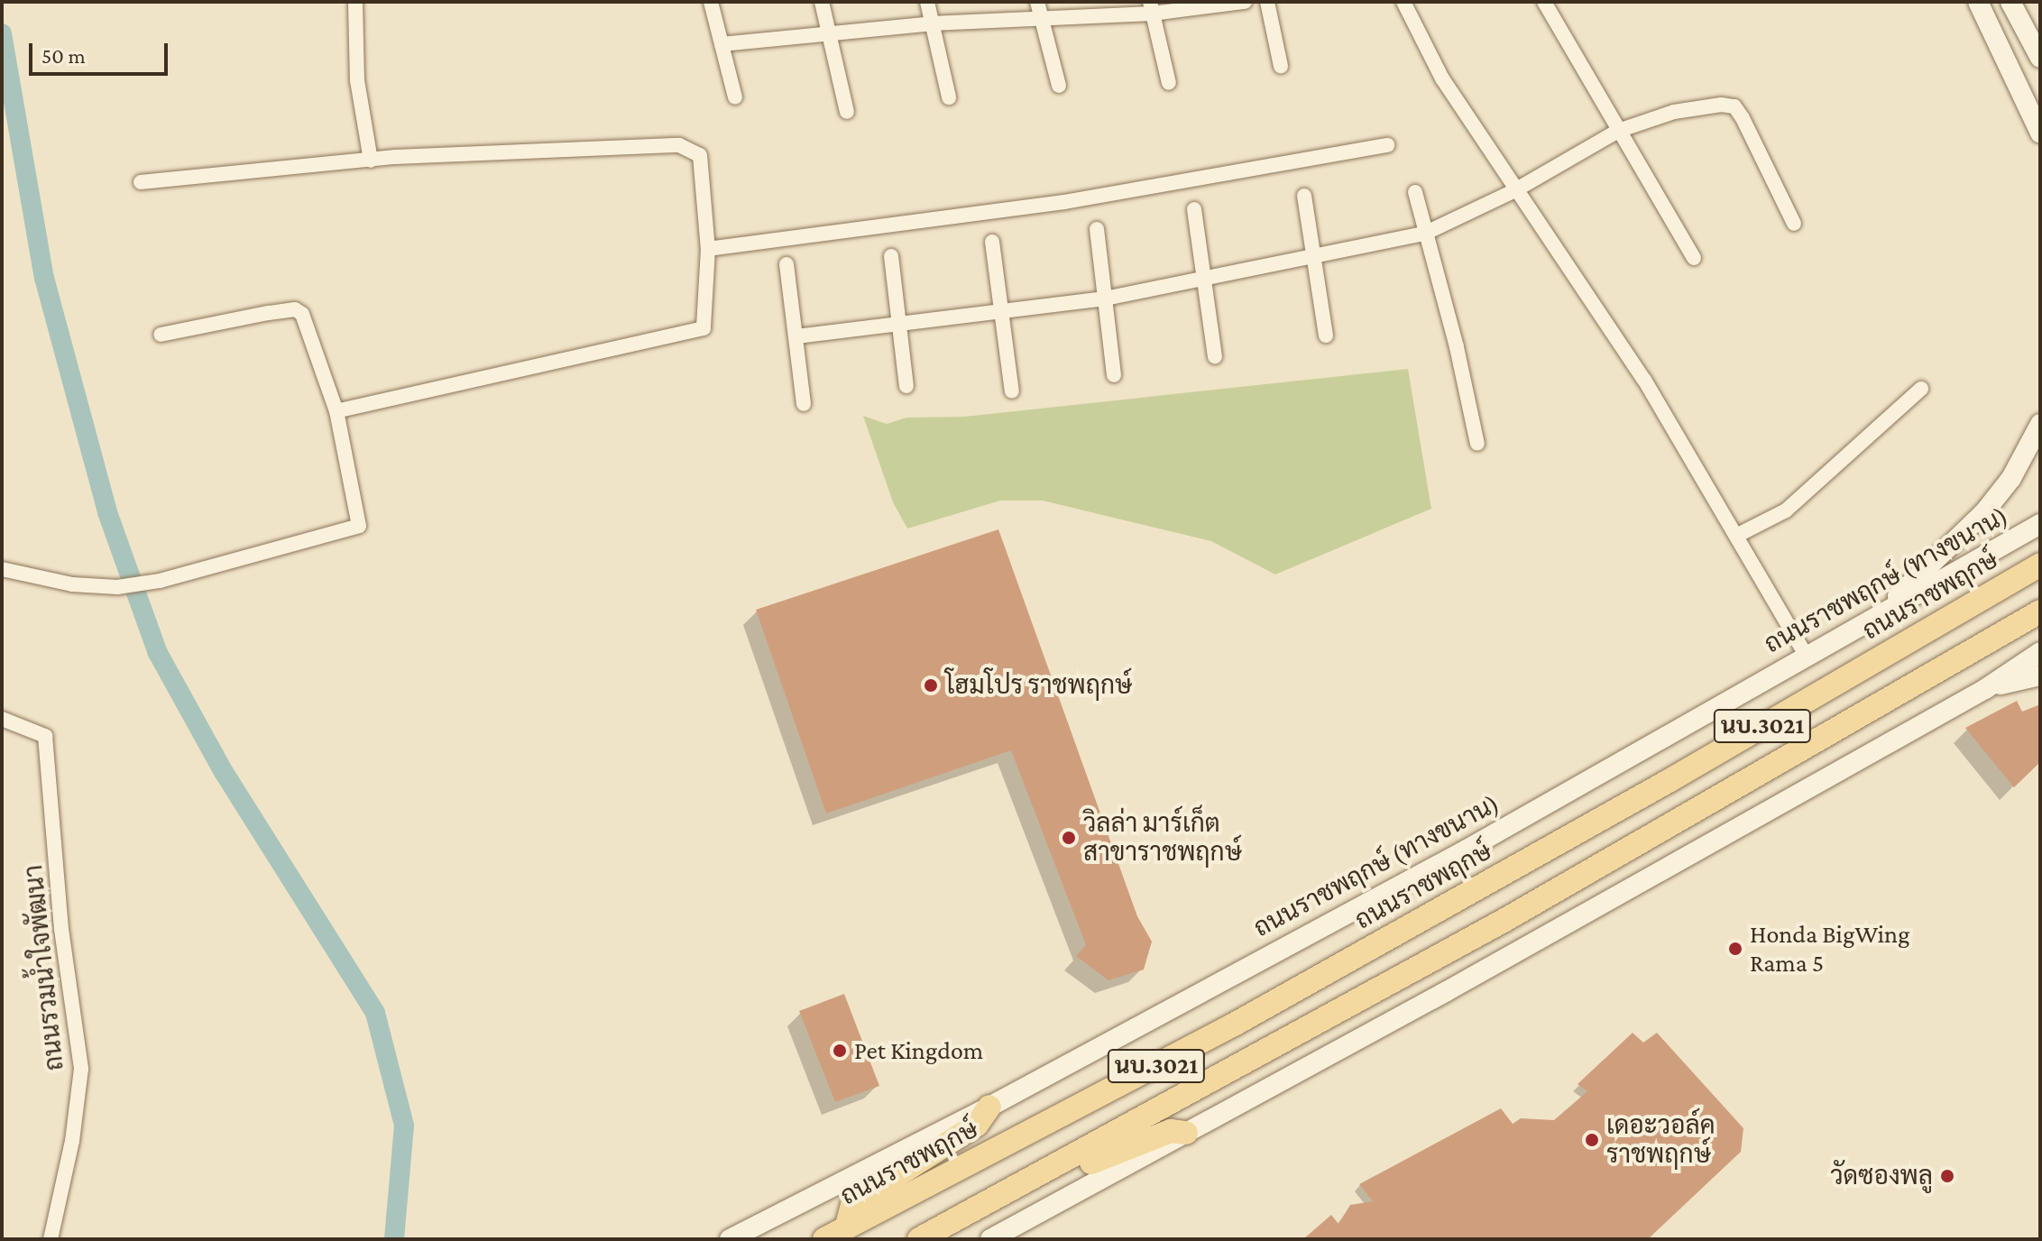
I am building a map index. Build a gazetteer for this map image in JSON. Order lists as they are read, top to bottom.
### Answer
{
  "streets": {
    "main road": ["ถนนราชพฤกษ์ (ทางขนาน)", "ถนนราชพฤกษ์", "นบ.3021"],
    "street": ["ถนนรวมน้ำใจพัฒนา"]
  },
  "places": [
    "โฮมโปร ราชพฤกษ์",
    "วิลล่า มาร์เก็ต สาขาราชพฤกษ์",
    "Honda BigWing Rama 5",
    "Pet Kingdom",
    "เดอะวอล์ค ราชพฤกษ์",
    "วัดซองพลู"
  ],
  "scale_bar": "50 m"
}
